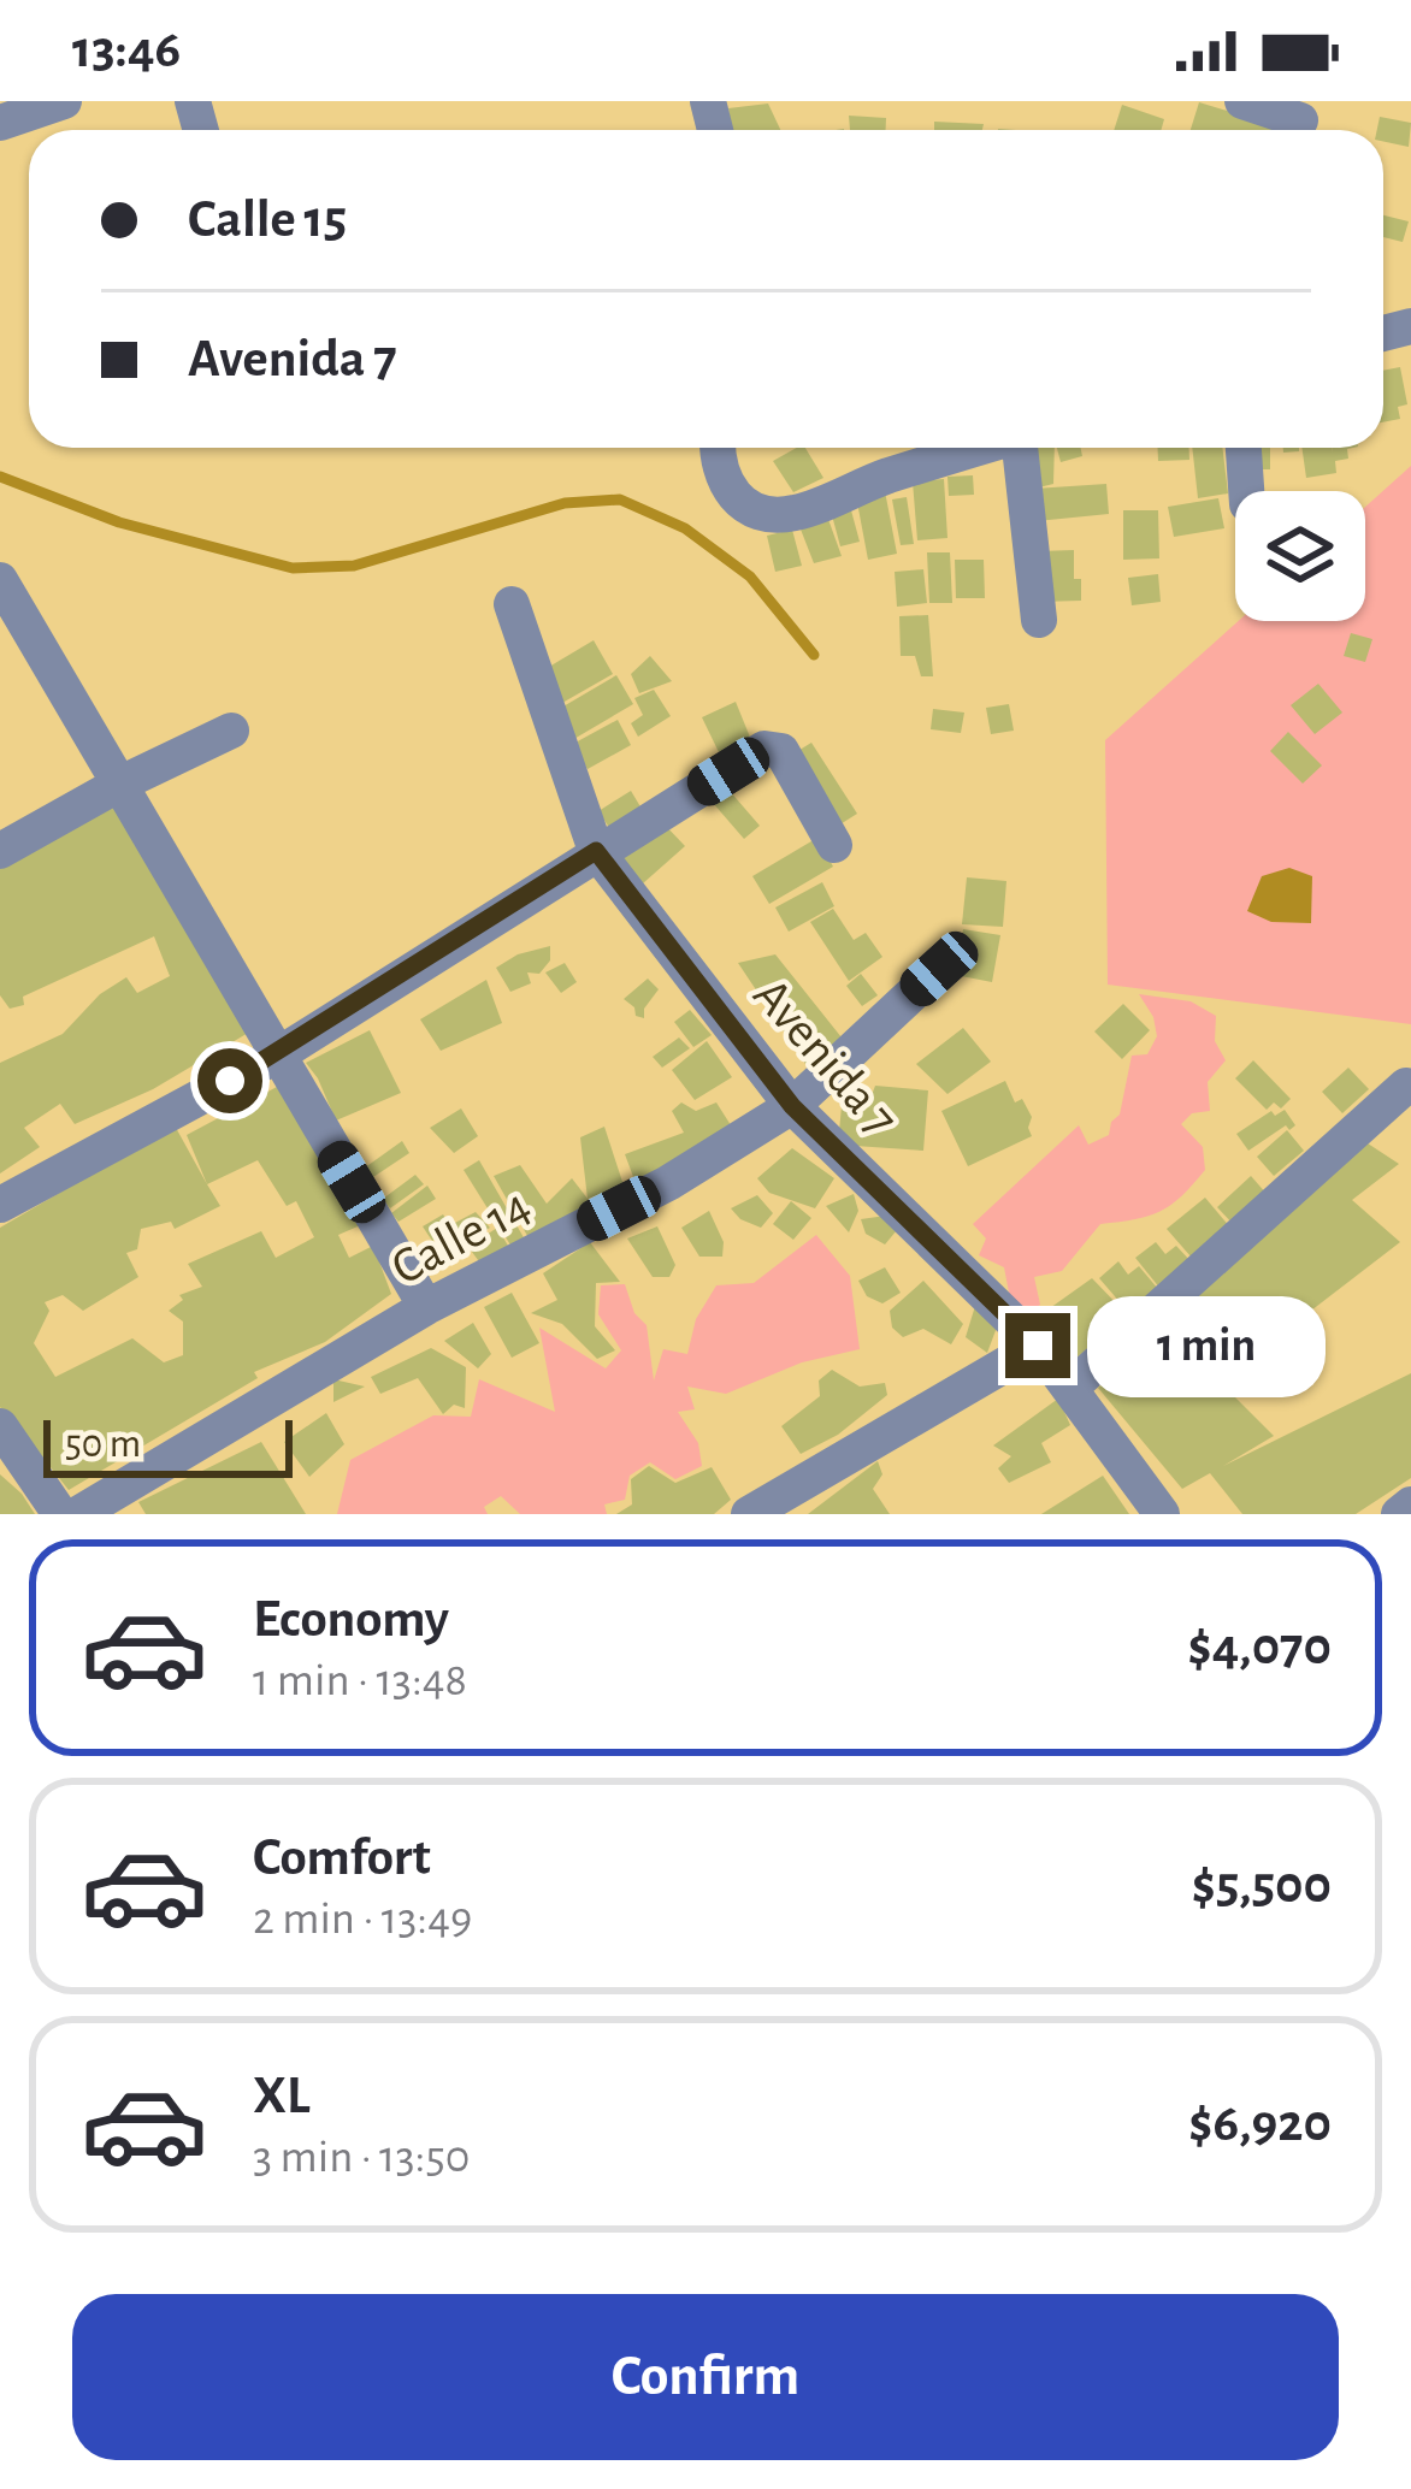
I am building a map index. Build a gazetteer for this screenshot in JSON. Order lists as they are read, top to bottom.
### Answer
{
  "streets": {
    "street": ["Avenida 7", "Calle 14"]
  },
  "crossings": [
    ["Avenida 7", "Calle 14"]
  ],
  "scale_bar": "50 m",
  "page": {
    "status": "13:46",
    "banner": ["Calle 15", "Avenida 7"],
    "bubble": "1 min",
    "scale": "50 m",
    "list": [
      {
        "name": "Economy",
        "note": "1 min · 13:48",
        "value": "$4,070"
      },
      {
        "name": "Comfort",
        "note": "2 min · 13:49",
        "value": "$5,500"
      },
      {
        "name": "XL",
        "note": "3 min · 13:50",
        "value": "$6,920"
      }
    ],
    "buttons": "Confirm"
  }
}
